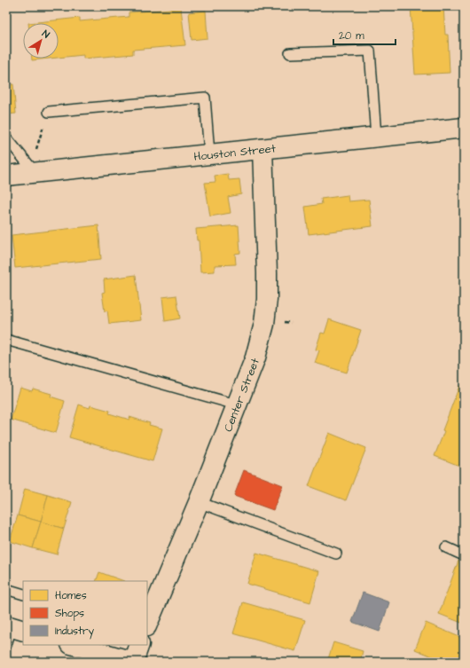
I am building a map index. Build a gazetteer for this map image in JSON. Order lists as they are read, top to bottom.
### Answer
{
  "streets": {
    "street": ["Houston Street", "Center Street"]
  },
  "crossings": [
    ["Houston Street", "Center Street"]
  ],
  "legend": ["Homes", "Shops", "Industry"],
  "scale_bar": "20 m",
  "north": "top right"
}
